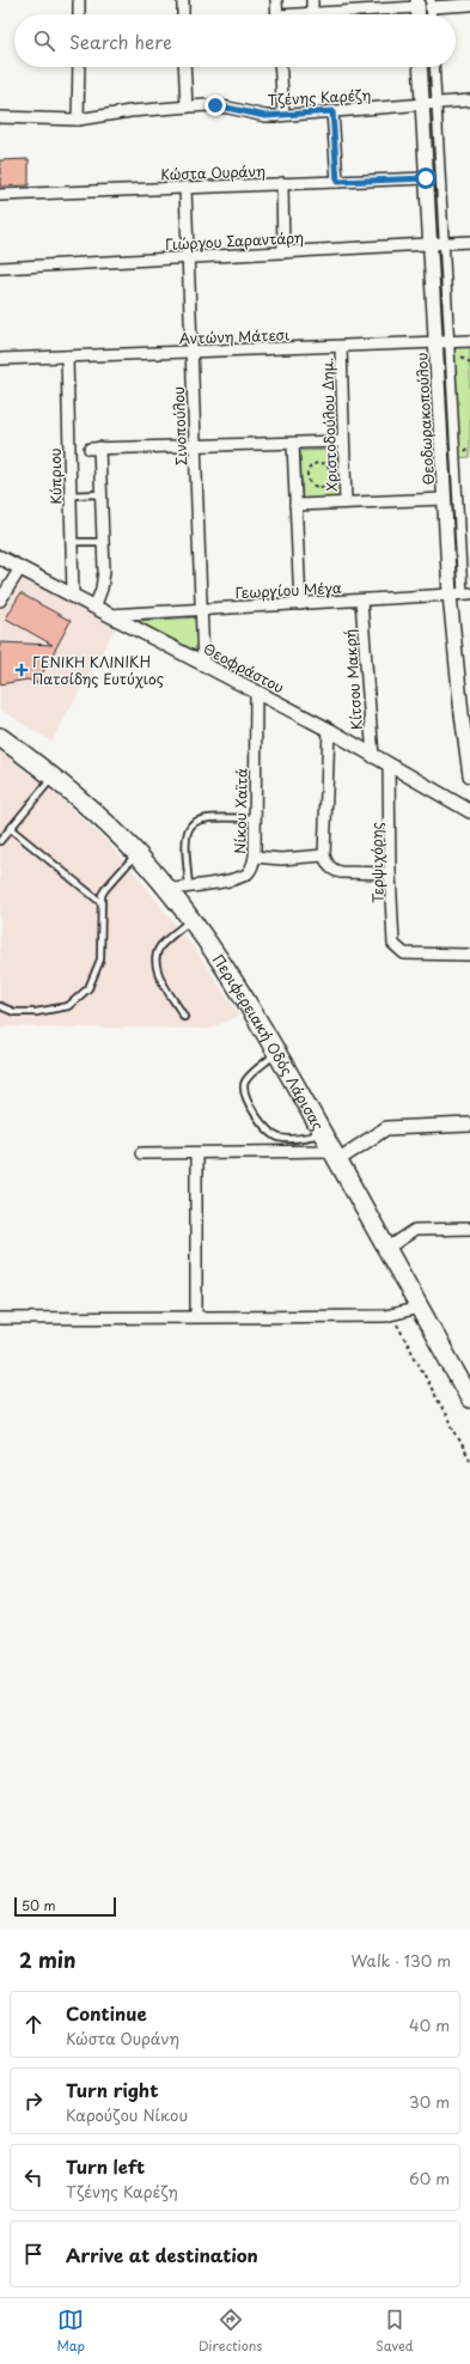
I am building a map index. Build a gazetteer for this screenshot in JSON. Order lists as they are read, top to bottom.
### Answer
{
  "streets": {
    "highway": ["Περιφερειακή Οδός Λάρισας"],
    "street": [
      "Τζένης Καρέζη",
      "Κώστα Ουράνη",
      "Γιώργου Σαραντάρη",
      "Αντώνη Μάτεσι",
      "Θεοδωρακοπούλου",
      "Χριστοδούλου Δημ.",
      "Σινοπούλου",
      "Κύπριου",
      "Γεωργίου Μέγα",
      "Θεοφράστου",
      "Κίτσου Μακρή",
      "Νίκου Χαϊτά",
      "Τερψιχόρης"
    ]
  },
  "crossings": [
    ["Τζένης Καρέζη", "Θεοδωρακοπούλου"],
    ["Κώστα Ουράνη", "Θεοδωρακοπούλου"],
    ["Κώστα Ουράνη", "Σινοπούλου"],
    ["Γιώργου Σαραντάρη", "Θεοδωρακοπούλου"],
    ["Γιώργου Σαραντάρη", "Σινοπούλου"],
    ["Αντώνη Μάτεσι", "Θεοδωρακοπούλου"],
    ["Αντώνη Μάτεσι", "Χριστοδούλου Δημ."],
    ["Αντώνη Μάτεσι", "Σινοπούλου"],
    ["Αντώνη Μάτεσι", "Κύπριου"],
    ["Θεοδωρακοπούλου", "Γεωργίου Μέγα"],
    ["Σινοπούλου", "Γεωργίου Μέγα"],
    ["Σινοπούλου", "Θεοφράστου"],
    ["Κύπριου", "Θεοφράστου"],
    ["Γεωργίου Μέγα", "Θεοφράστου"],
    ["Γεωργίου Μέγα", "Κίτσου Μακρή"],
    ["Θεοφράστου", "Κίτσου Μακρή"],
    ["Θεοφράστου", "Νίκου Χαϊτά"],
    ["Θεοφράστου", "Τερψιχόρης"],
    ["Νίκου Χαϊτά", "Περιφερειακή Οδός Λάρισας"]
  ],
  "places": {
    "health": ["ΓΕΝΙΚΗ ΚΛΙΝΙΚΗ Πατσίδης Ευτύχιος"]
  },
  "scale_bar": "50 m",
  "page": {
    "search": "Search here",
    "scale": "50 m",
    "heading": ["2 min", "Walk · 130 m"],
    "list": [
      ["Continue", "Κώστα Ουράνη", "40 m"],
      ["Turn right", "Καρούζου Νίκου", "30 m"],
      ["Turn left", "Τζένης Καρέζη", "60 m"],
      "Arrive at destination"
    ],
    "nav": ["Map", "Directions", "Saved"]
  }
}
